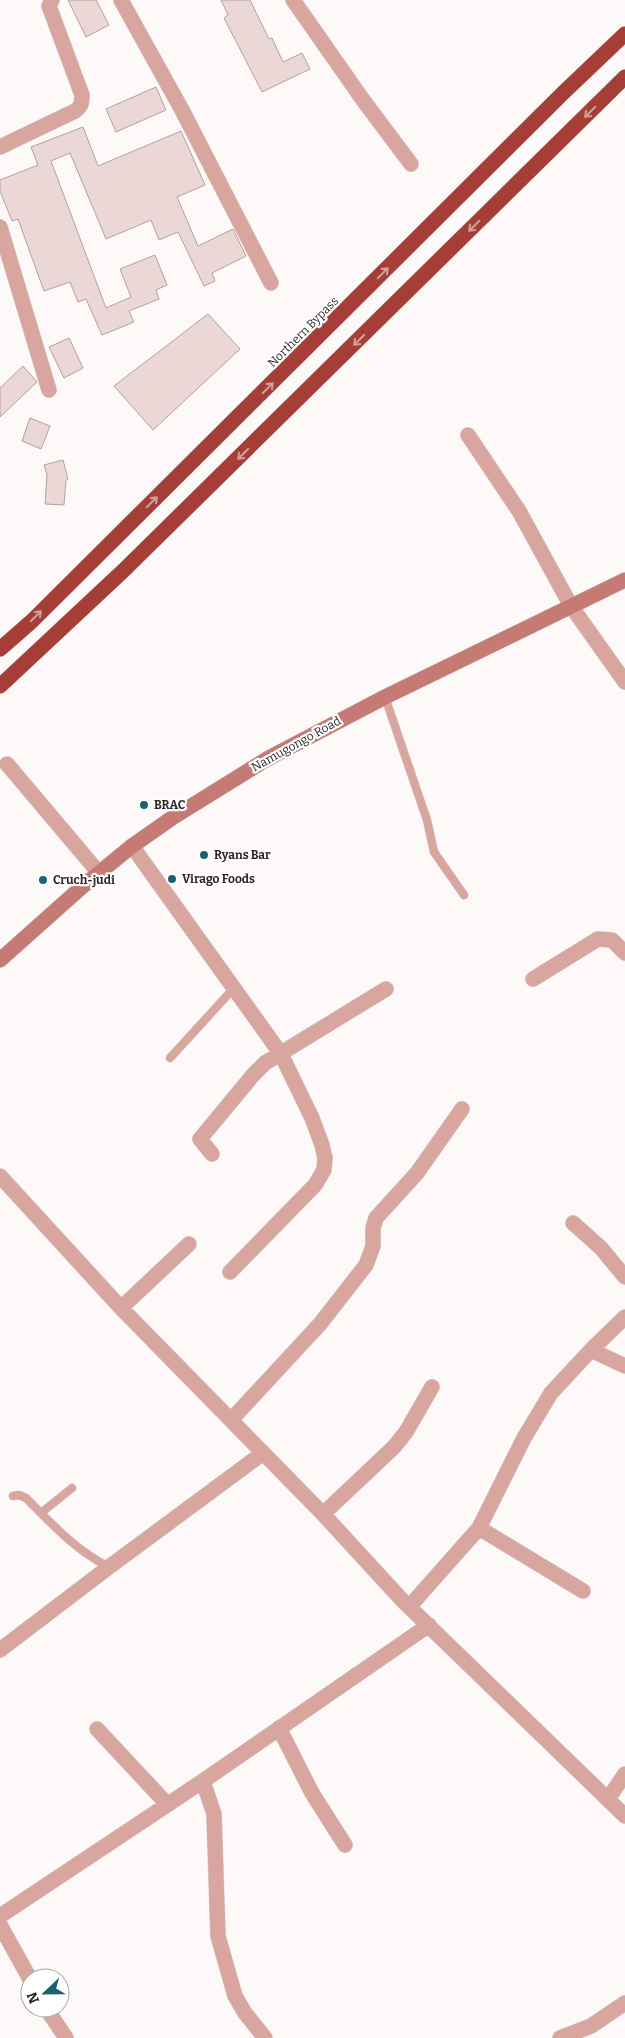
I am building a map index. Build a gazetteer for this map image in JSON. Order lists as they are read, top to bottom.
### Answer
{
  "streets": {
    "highway": ["Northern Bypass"],
    "main road": ["Namugongo Road"]
  },
  "places": [
    "BRAC",
    "Ryans Bar",
    "Virago Foods",
    "Cruch-judi"
  ],
  "north": "left"
}
